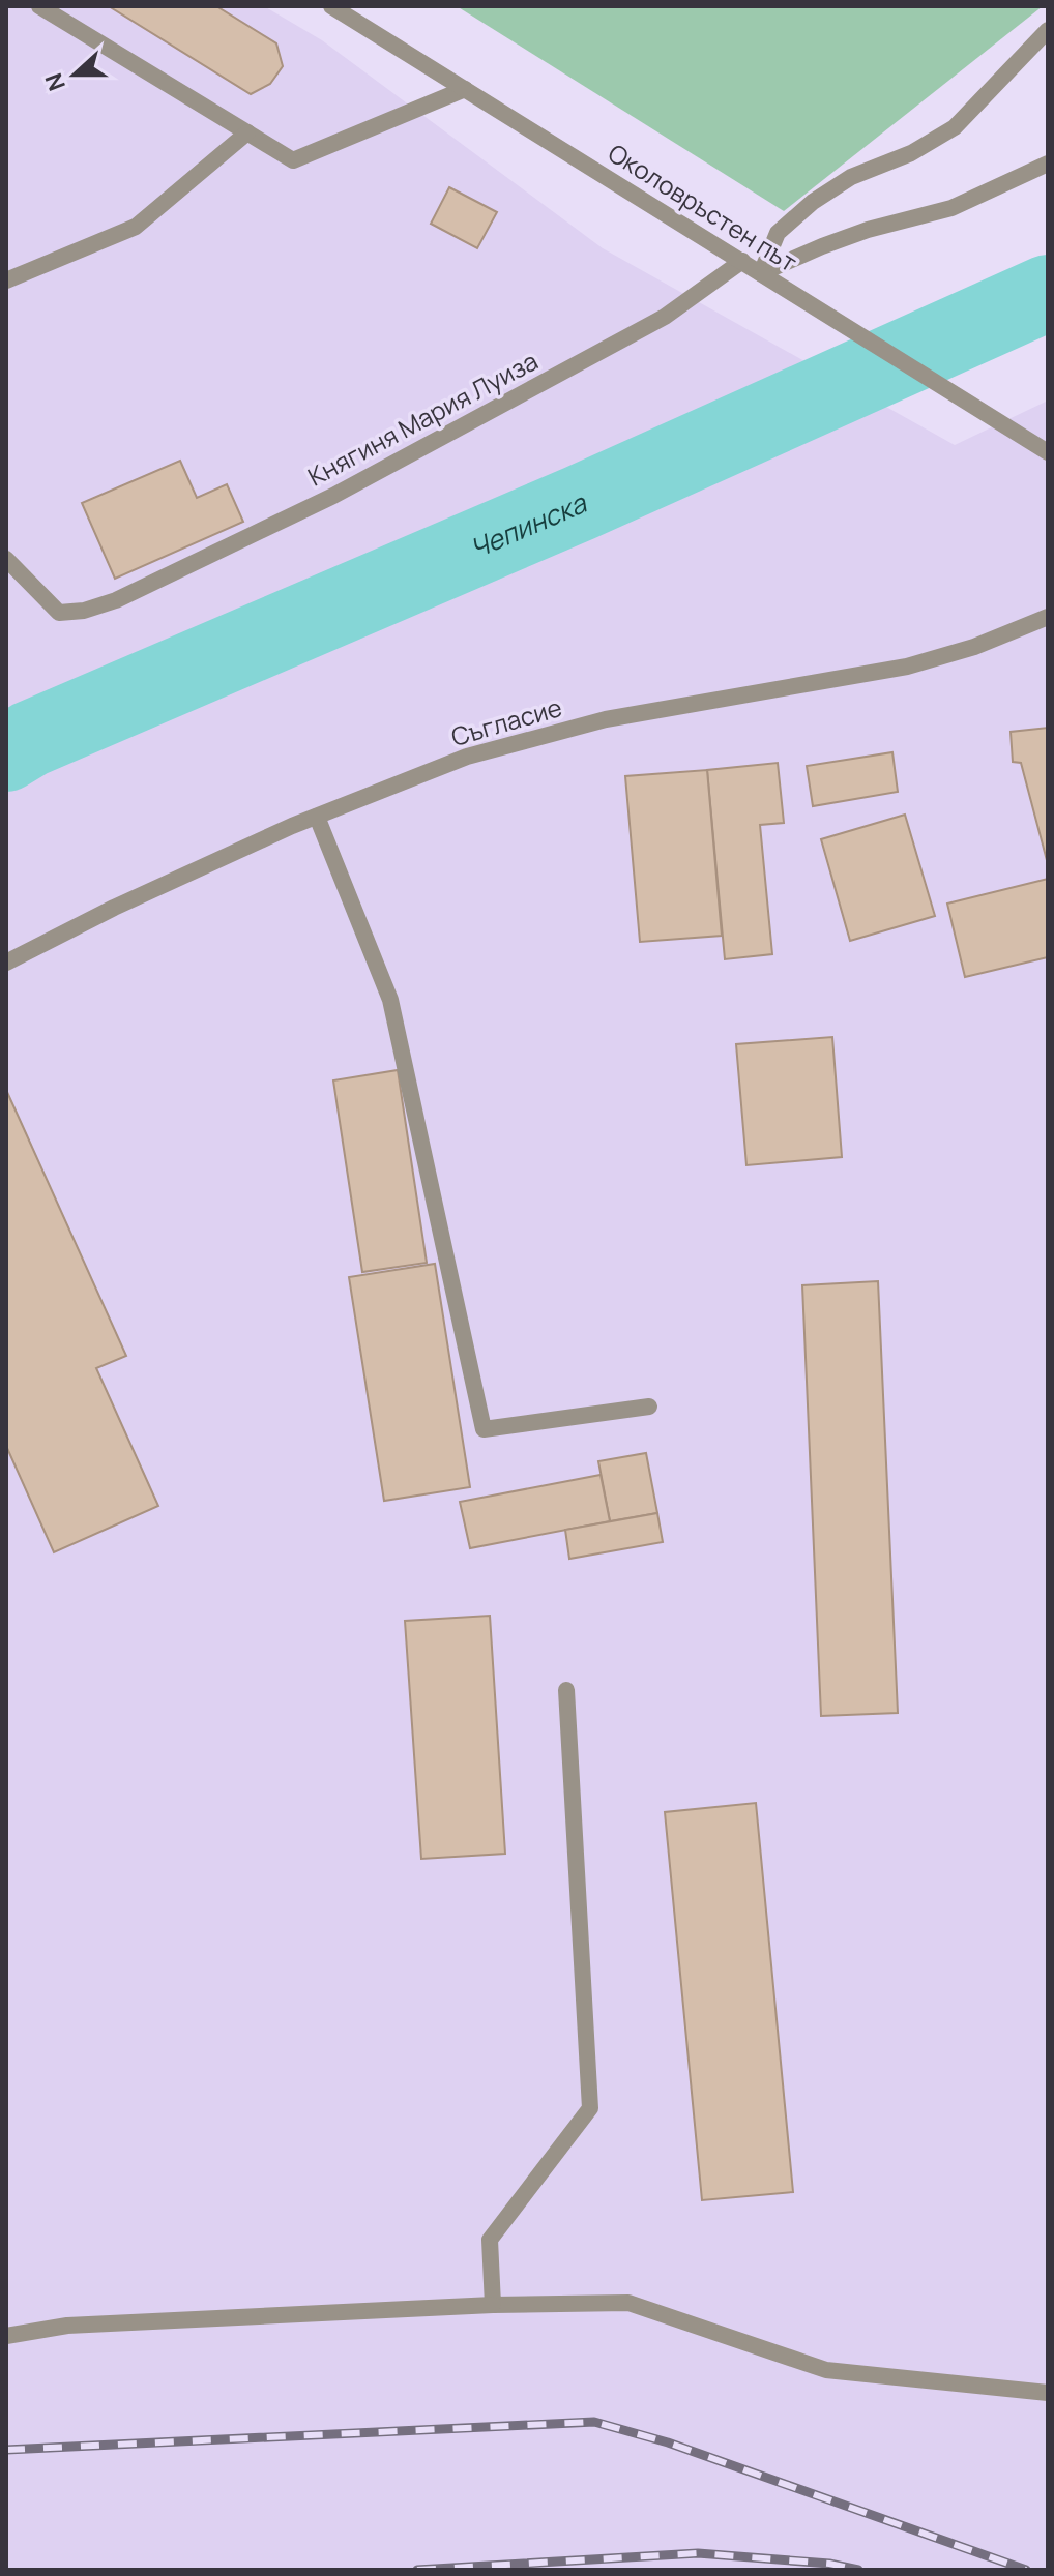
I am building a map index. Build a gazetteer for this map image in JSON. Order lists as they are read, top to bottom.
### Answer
{
  "streets": {
    "street": ["Околовръстен път", "Княгиня Мария Луиза", "Съгласие"]
  },
  "crossings": [
    ["Околовръстен път", "Княгиня Мария Луиза"]
  ],
  "water": ["Чепинска"],
  "north": "left"
}
